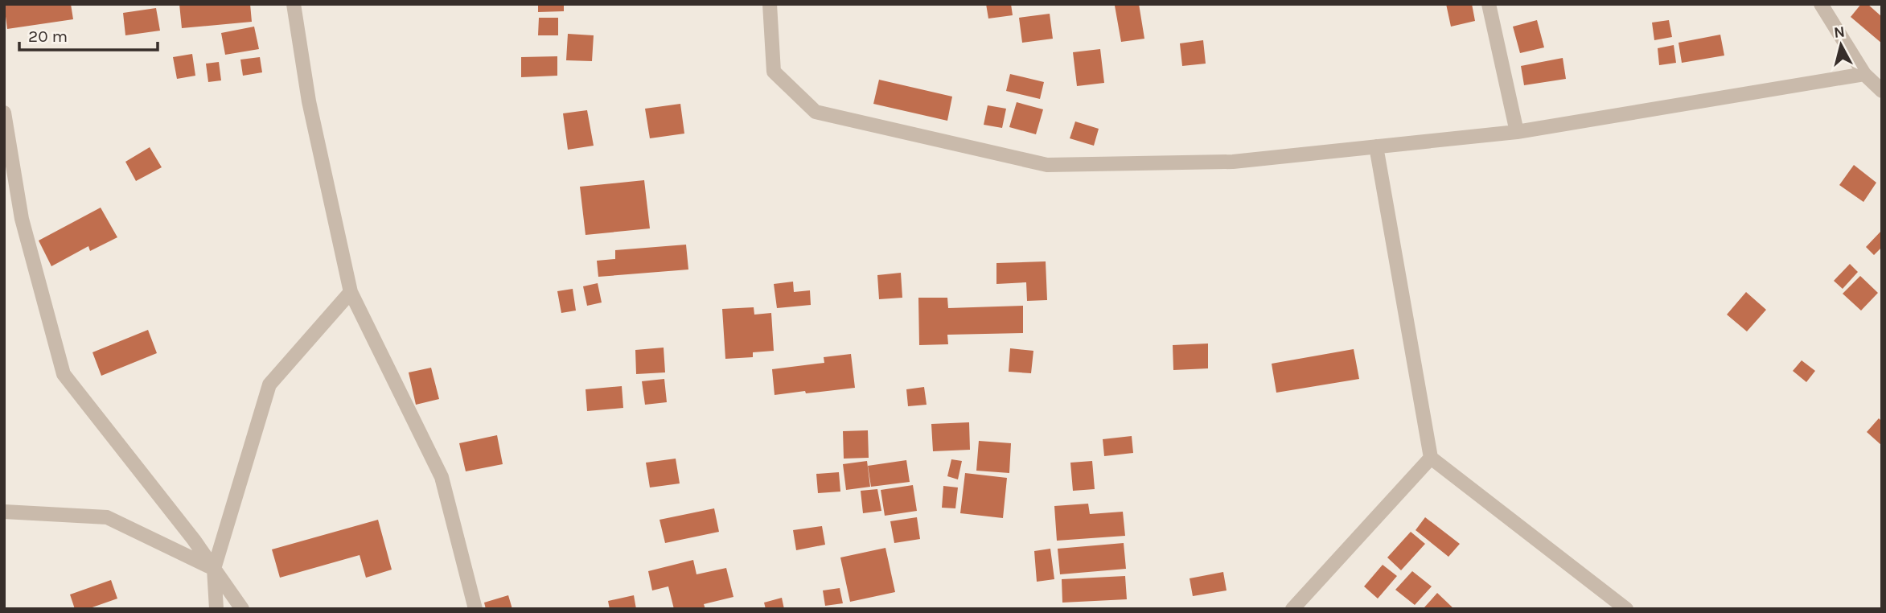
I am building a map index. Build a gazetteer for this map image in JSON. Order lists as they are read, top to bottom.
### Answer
{
  "scale_bar": "20 m",
  "north": "top"
}
